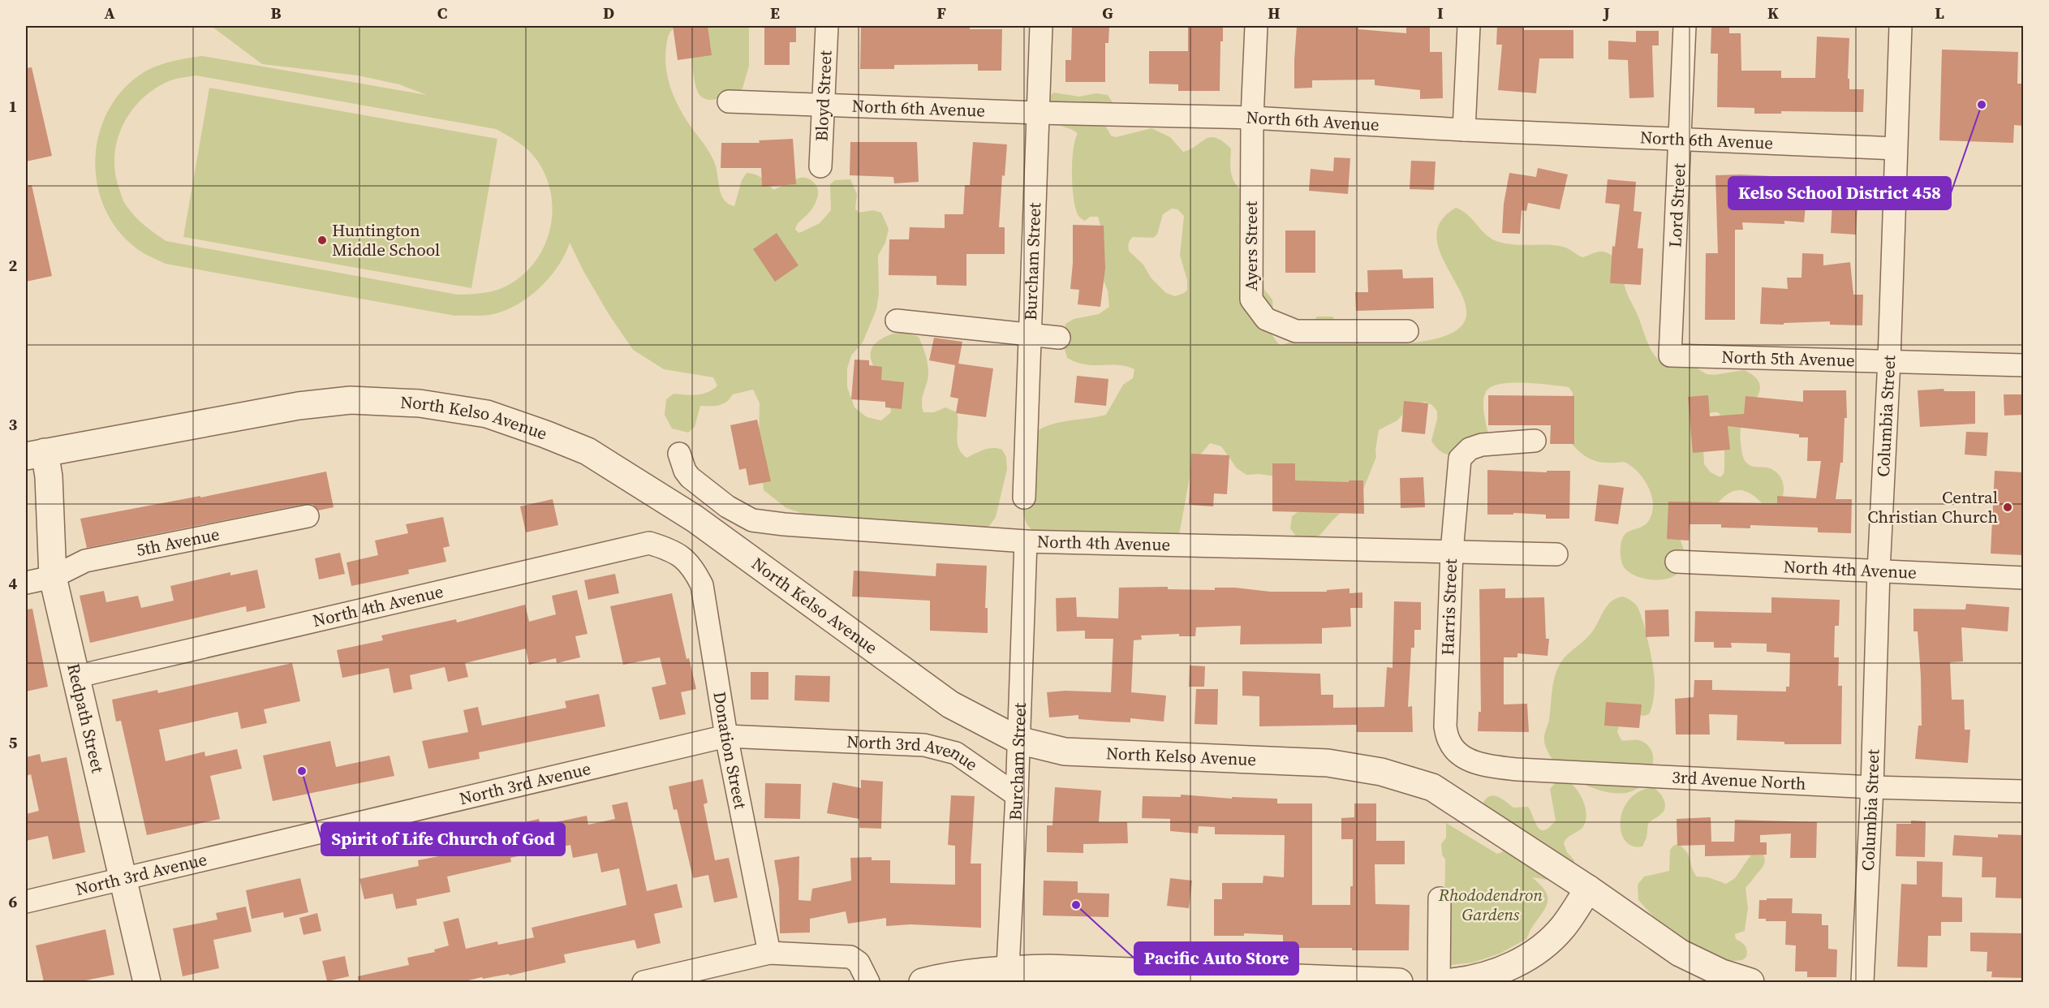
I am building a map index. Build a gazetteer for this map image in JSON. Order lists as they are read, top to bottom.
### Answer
{
  "streets": {
    "street": [
      "Bloyd Street",
      "North 6th Avenue",
      "Lord Street",
      "Ayers Street",
      "Burcham Street",
      "North 5th Avenue",
      "Columbia Street",
      "North Kelso Avenue",
      "5th Avenue",
      "North 4th Avenue",
      "Harris Street",
      "Redpath Street",
      "Donation Street",
      "North 3rd Avenue",
      "3rd Avenue North"
    ]
  },
  "crossings": [
    ["Bloyd Street", "North 6th Avenue"],
    ["North 6th Avenue", "Lord Street"],
    ["North 6th Avenue", "Ayers Street"],
    ["North 6th Avenue", "Burcham Street"],
    ["North 6th Avenue", "Columbia Street"],
    ["Lord Street", "North 5th Avenue"],
    ["Burcham Street", "North Kelso Avenue"],
    ["Burcham Street", "North 4th Avenue"],
    ["Burcham Street", "North 3rd Avenue"],
    ["North 5th Avenue", "Columbia Street"],
    ["Columbia Street", "North 4th Avenue"],
    ["Columbia Street", "3rd Avenue North"],
    ["North Kelso Avenue", "Redpath Street"],
    ["5th Avenue", "Redpath Street"],
    ["North 4th Avenue", "Harris Street"],
    ["North 4th Avenue", "Redpath Street"],
    ["North 4th Avenue", "Donation Street"],
    ["Harris Street", "3rd Avenue North"],
    ["Redpath Street", "North 3rd Avenue"],
    ["Donation Street", "North 3rd Avenue"]
  ],
  "parks": ["Rhododendron Gardens"],
  "places": [
    "Kelso School District 458",
    "Huntington Middle School",
    "Central Christian Church",
    "Spirit of Life Church of God",
    "Pacific Auto Store"
  ],
  "grid": {
    "columns": [
      "A",
      "B",
      "C",
      "D",
      "E",
      "F",
      "G",
      "H",
      "I",
      "J",
      "K",
      "L"
    ],
    "rows": [
      "1",
      "2",
      "3",
      "4",
      "5",
      "6"
    ]
  }
}
